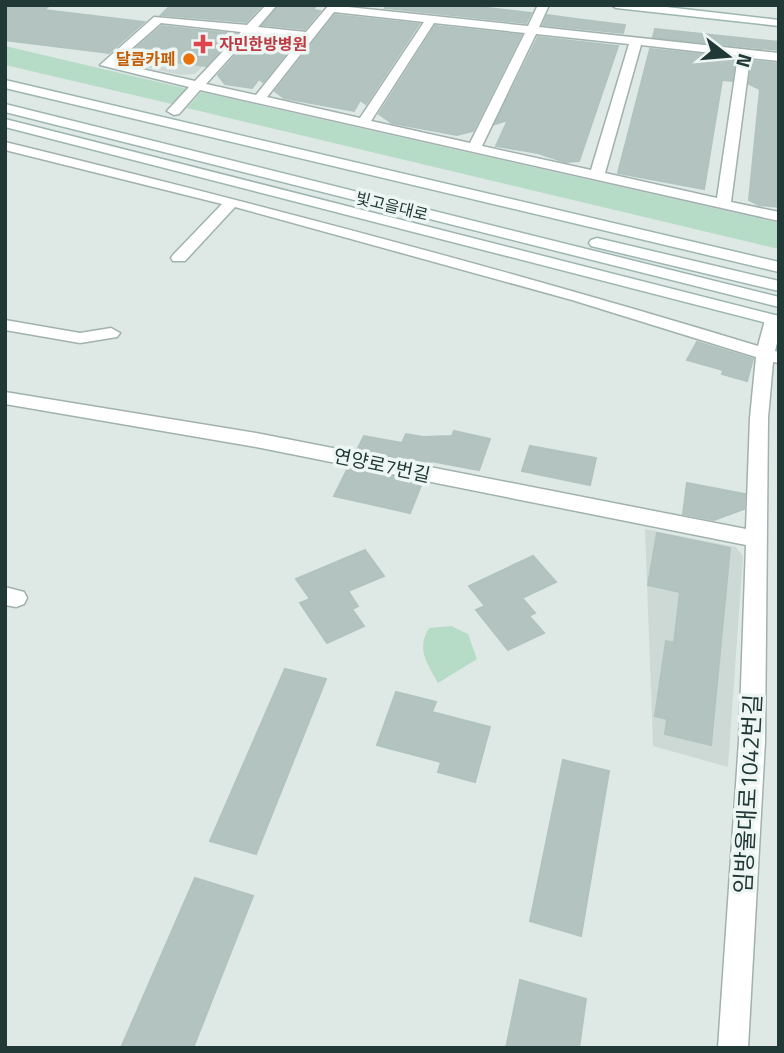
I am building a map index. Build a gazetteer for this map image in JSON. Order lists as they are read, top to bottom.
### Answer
{
  "streets": {
    "street": ["빛고을대로", "연양로7번길", "임방울대로1042번길"]
  },
  "crossings": [
    ["빛고을대로", "임방울대로1042번길"],
    ["연양로7번길", "임방울대로1042번길"]
  ],
  "places": {
    "health": ["자민한방병원"],
    "other": ["달콤카페"]
  },
  "north": "right"
}
